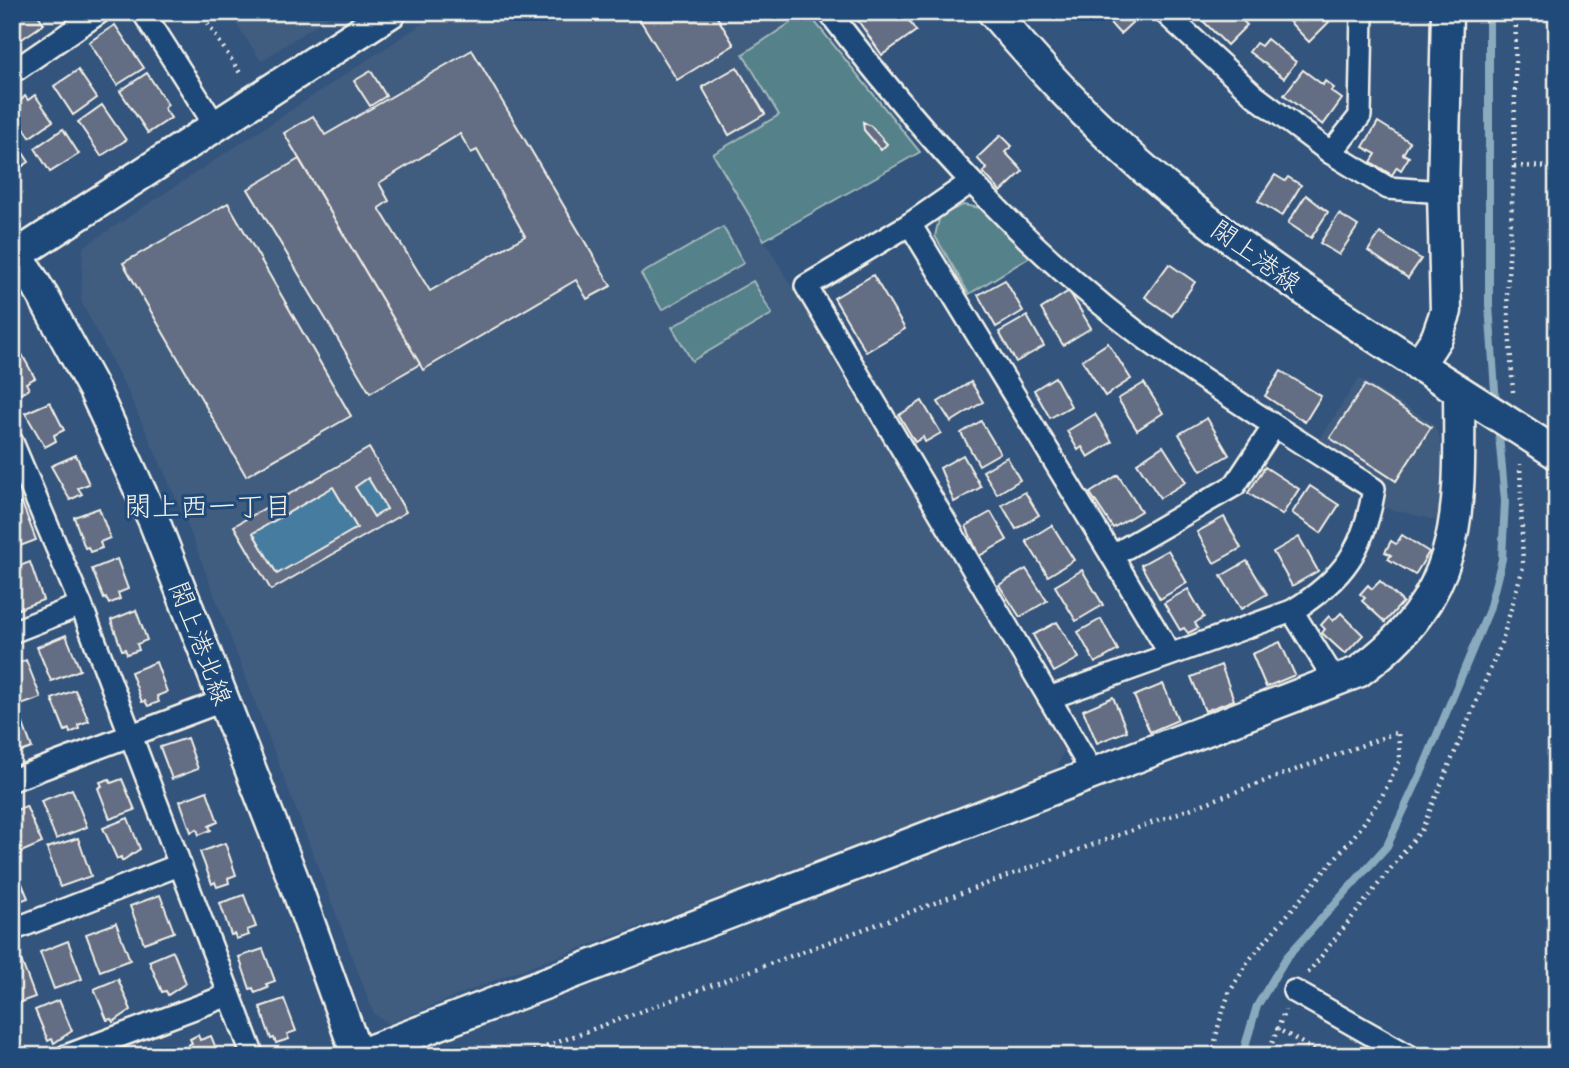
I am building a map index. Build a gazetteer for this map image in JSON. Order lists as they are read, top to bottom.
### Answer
{
  "streets": {
    "street": ["閖上港線", "閖上港北線"]
  },
  "districts": ["閖上西一丁目"]
}
